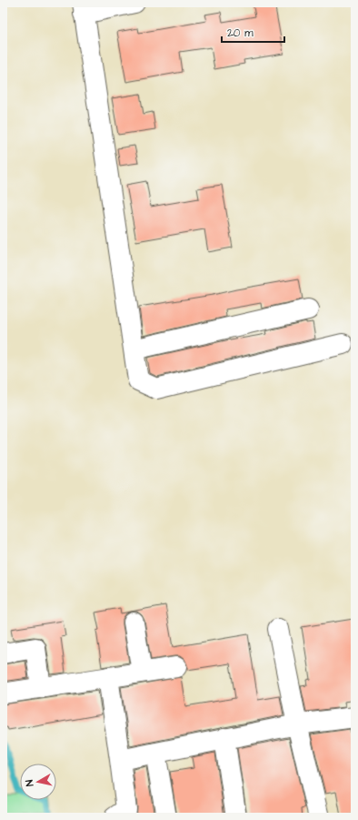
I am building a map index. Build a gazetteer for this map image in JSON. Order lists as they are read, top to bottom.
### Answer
{
  "scale_bar": "20 m",
  "north": "left"
}
